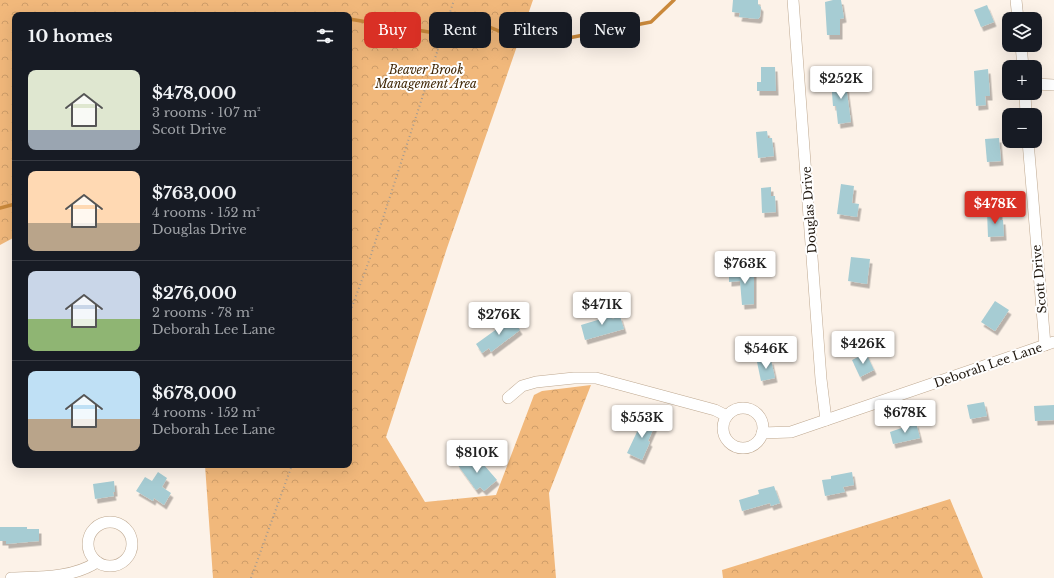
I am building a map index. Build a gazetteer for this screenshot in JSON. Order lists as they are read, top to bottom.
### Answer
{
  "streets": {
    "street": ["Douglas Drive", "Scott Drive", "Deborah Lee Lane"]
  },
  "crossings": [
    ["Douglas Drive", "Deborah Lee Lane"],
    ["Scott Drive", "Deborah Lee Lane"]
  ],
  "parks": ["Beaver Brook Management Area"],
  "page": {
    "map_buttons": ["+", "−"],
    "chip": [
      "Buy",
      "Rent",
      "Filters",
      "New"
    ],
    "heading": "10 homes",
    "list": [
      {
        "name": "$478,000",
        "note": "3 rooms · 107 m² · Scott Drive"
      },
      {
        "name": "$763,000",
        "note": "4 rooms · 152 m² · Douglas Drive"
      },
      {
        "name": "$276,000",
        "note": "2 rooms · 78 m² · Deborah Lee Lane"
      },
      {
        "name": "$678,000",
        "note": "4 rooms · 152 m² · Deborah Lee Lane"
      }
    ],
    "price": [
      "$252K",
      "$478K",
      "$763K",
      "$471K",
      "$276K",
      "$426K",
      "$546K",
      "$678K",
      "$553K",
      "$810K"
    ]
  }
}
